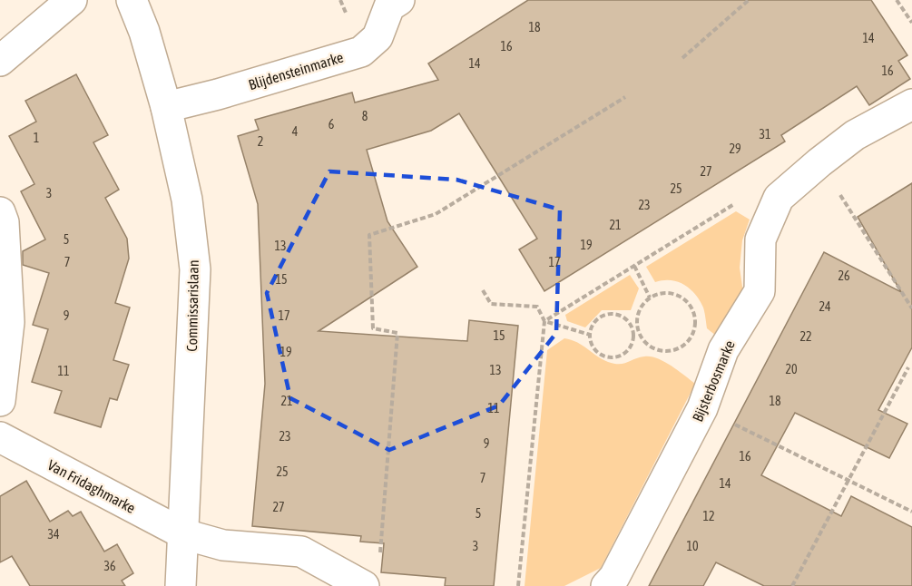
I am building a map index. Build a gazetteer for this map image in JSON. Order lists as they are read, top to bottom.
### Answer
{
  "streets": {
    "street": [
      "Blijdensteinmarke",
      "Commissarislaan",
      "Bijsterbosmarke",
      "Van Fridaghmarke"
    ]
  },
  "crossings": [
    ["Blijdensteinmarke", "Commissarislaan"],
    ["Commissarislaan", "Van Fridaghmarke"]
  ],
  "house_numbers": [
    "18",
    "14",
    "16",
    "14",
    "16",
    "8",
    "6",
    "4",
    "31",
    "1",
    "2",
    "29",
    "27",
    "25",
    "3",
    "23",
    "21",
    "5",
    "19",
    "13",
    "7",
    "17",
    "26",
    "15",
    "24",
    "9",
    "17",
    "15",
    "22",
    "19",
    "20",
    "13",
    "11",
    "21",
    "18",
    "11",
    "23",
    "9",
    "16",
    "25",
    "7",
    "14",
    "27",
    "5",
    "12",
    "34",
    "3",
    "10",
    "36"
  ]
}
